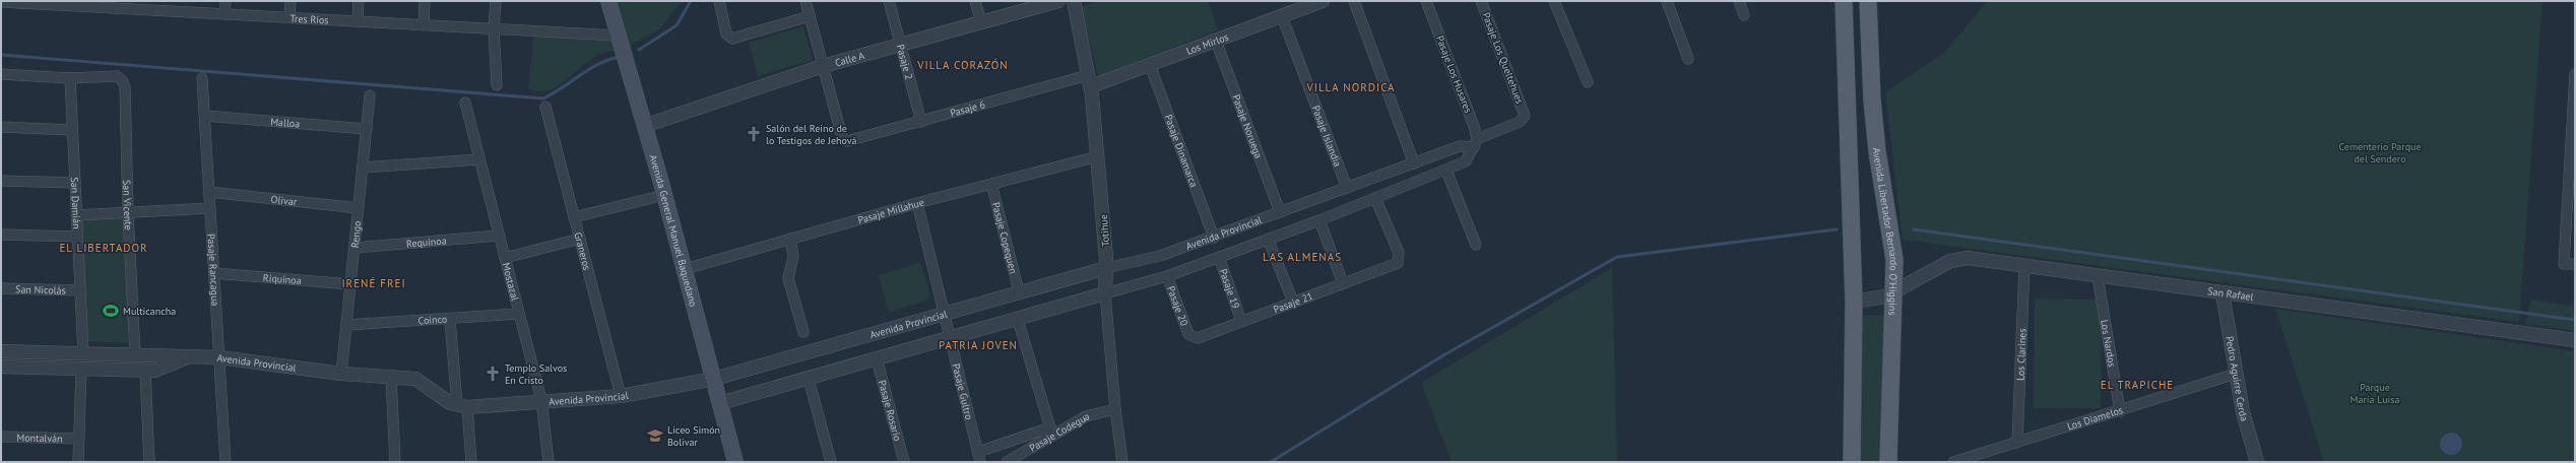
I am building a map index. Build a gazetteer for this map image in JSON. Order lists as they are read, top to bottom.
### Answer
{
  "streets": {
    "main road": ["Avenida General Manuel Baquedano", "Avenida Libertador Bernardo O'Higgins"],
    "street": [
      "Tres Ríos",
      "Los Mirlos",
      "Pasaje Los Queltehues",
      "Calle A",
      "Pasaje 2",
      "Pasaje Los Husares",
      "Pasaje 6",
      "Malloa",
      "Pasaje Noruega",
      "Pasaje Islandia",
      "Pasaje Dinamarca",
      "Olivar",
      "San Damián",
      "San Vicente",
      "Pasaje Millahue",
      "Totihue",
      "Avenida Provincial",
      "Rengo",
      "Pasaje Copequen",
      "Requinoa",
      "Graneros",
      "Pasaje Rancagua",
      "Riquinoa",
      "Mostazal",
      "Pasaje 19",
      "San Nicolás",
      "San Rafael",
      "Pasaje 21",
      "Pasaje 20",
      "Coinco",
      "Los Nardos",
      "Los Clarines",
      "Pedro Aguirre Cerda",
      "Pasaje Gultro",
      "Pasaje Rosario",
      "Los Diamelos",
      "Pasaje Codegua",
      "Montalván"
    ]
  },
  "crossings": [
    ["Tres Ríos", "Avenida General Manuel Baquedano"],
    ["Los Mirlos", "Pasaje 6"],
    ["Los Mirlos", "Pasaje Noruega"],
    ["Los Mirlos", "Pasaje Islandia"],
    ["Los Mirlos", "Pasaje Dinamarca"],
    ["Los Mirlos", "Totihue"],
    ["Pasaje Los Queltehues", "Pasaje Los Husares"],
    ["Pasaje Los Queltehues", "Avenida Provincial"],
    ["Calle A", "Pasaje 2"],
    ["Calle A", "Pasaje 6"],
    ["Calle A", "Avenida General Manuel Baquedano"],
    ["Pasaje 2", "Pasaje 6"],
    ["Pasaje Los Husares", "Avenida Provincial"],
    ["Pasaje 6", "Totihue"],
    ["Malloa", "Rengo"],
    ["Malloa", "Pasaje Rancagua"],
    ["Pasaje Noruega", "Avenida Provincial"],
    ["Pasaje Islandia", "Avenida Provincial"],
    ["Pasaje Dinamarca", "Avenida Provincial"],
    ["Olivar", "Rengo"],
    ["Olivar", "Pasaje Rancagua"],
    ["San Damián", "San Vicente"],
    ["San Damián", "Avenida Provincial"],
    ["San Damián", "San Nicolás"],
    ["San Vicente", "Avenida Provincial"],
    ["Pasaje Millahue", "Totihue"],
    ["Pasaje Millahue", "Avenida General Manuel Baquedano"],
    ["Pasaje Millahue", "Pasaje Copequen"],
    ["Pasaje Millahue", "Pasaje Gultro"],
    ["Totihue", "Avenida Provincial"],
    ["Totihue", "Pasaje Codegua"],
    ["Avenida General Manuel Baquedano", "Avenida Provincial"],
    ["Avenida Libertador Bernardo O'Higgins", "San Rafael"],
    ["Avenida Provincial", "Rengo"],
    ["Avenida Provincial", "Pasaje Copequen"],
    ["Avenida Provincial", "Graneros"],
    ["Avenida Provincial", "Pasaje Rancagua"],
    ["Avenida Provincial", "Mostazal"],
    ["Avenida Provincial", "Pasaje 19"],
    ["Avenida Provincial", "Pasaje 21"],
    ["Avenida Provincial", "Pasaje 20"],
    ["Avenida Provincial", "Pasaje Gultro"],
    ["Avenida Provincial", "Pasaje Rosario"],
    ["Rengo", "Requinoa"],
    ["Rengo", "Riquinoa"],
    ["Rengo", "Coinco"],
    ["Requinoa", "Mostazal"],
    ["Pasaje Rancagua", "Riquinoa"],
    ["Mostazal", "Coinco"],
    ["Pasaje 19", "Pasaje 21"],
    ["San Rafael", "Los Nardos"],
    ["San Rafael", "Los Clarines"],
    ["San Rafael", "Pedro Aguirre Cerda"],
    ["Pasaje 21", "Pasaje 20"],
    ["Los Nardos", "Los Diamelos"],
    ["Los Clarines", "Los Diamelos"],
    ["Pedro Aguirre Cerda", "Los Diamelos"]
  ],
  "districts": [
    "VILLA CORAZÓN",
    "VILLA NORDICA",
    "EL LIBERTADOR",
    "LAS ALMENAS",
    "IRENÉ FREI",
    "PATRIA JOVEN",
    "EL TRAPICHE"
  ],
  "parks": ["Cementerio Parque del Sendero", "Parque María Luisa"],
  "places": {
    "church": ["Salón del Reino de lo Testigos de Jehová", "Templo Salvos En Cristo"],
    "sports": ["Multicancha"],
    "school or university": ["Liceo Simón Bolivar"]
  }
}
